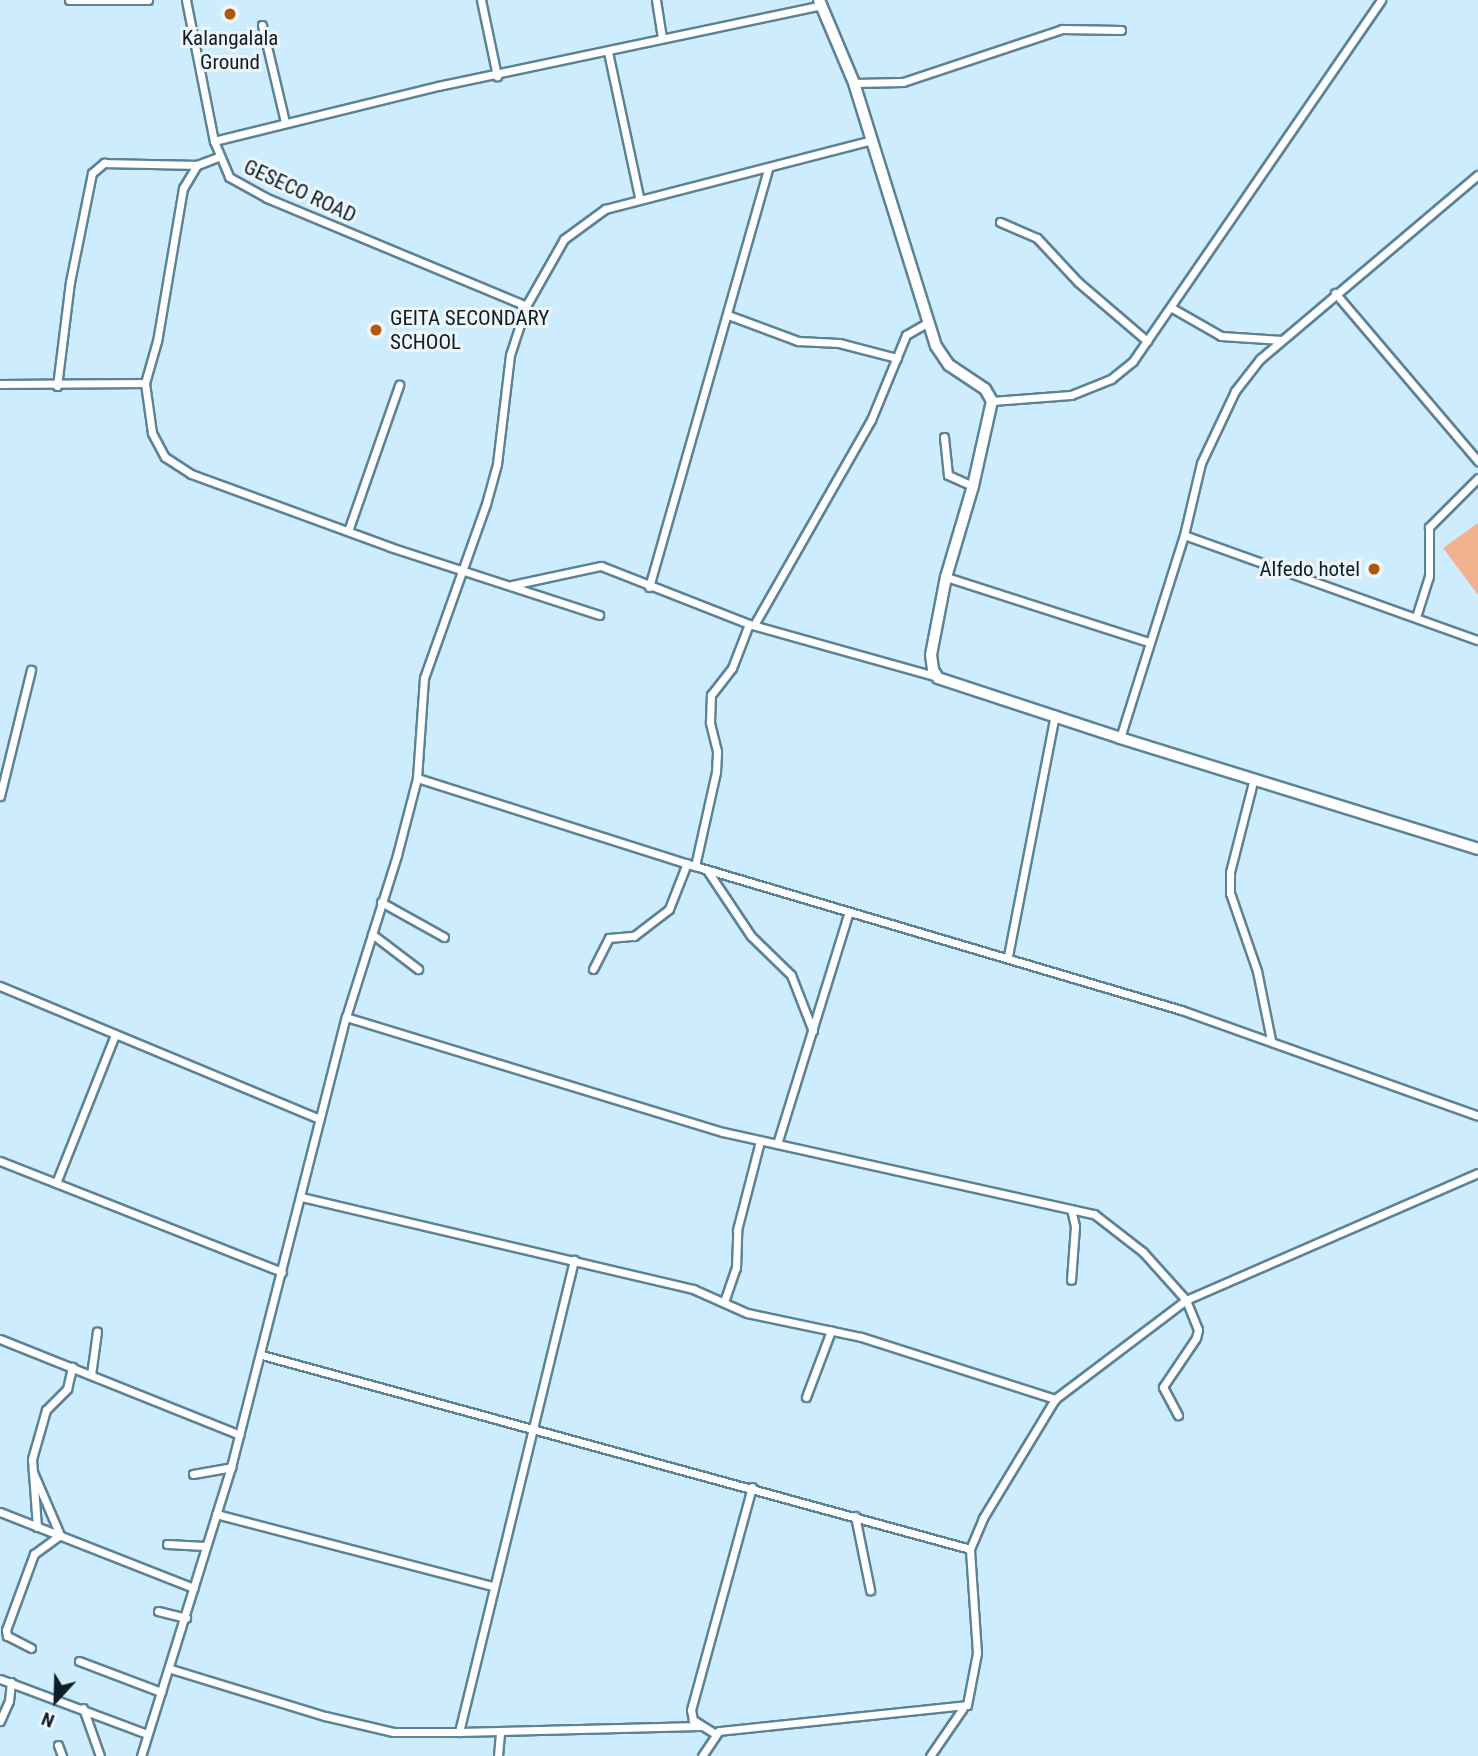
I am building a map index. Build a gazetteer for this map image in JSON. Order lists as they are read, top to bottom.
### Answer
{
  "streets": {
    "street": ["GESECO ROAD"]
  },
  "places": ["Kalangalala Ground", "GEITA SECONDARY SCHOOL", "Alfedo hotel"],
  "north": "bottom"
}
